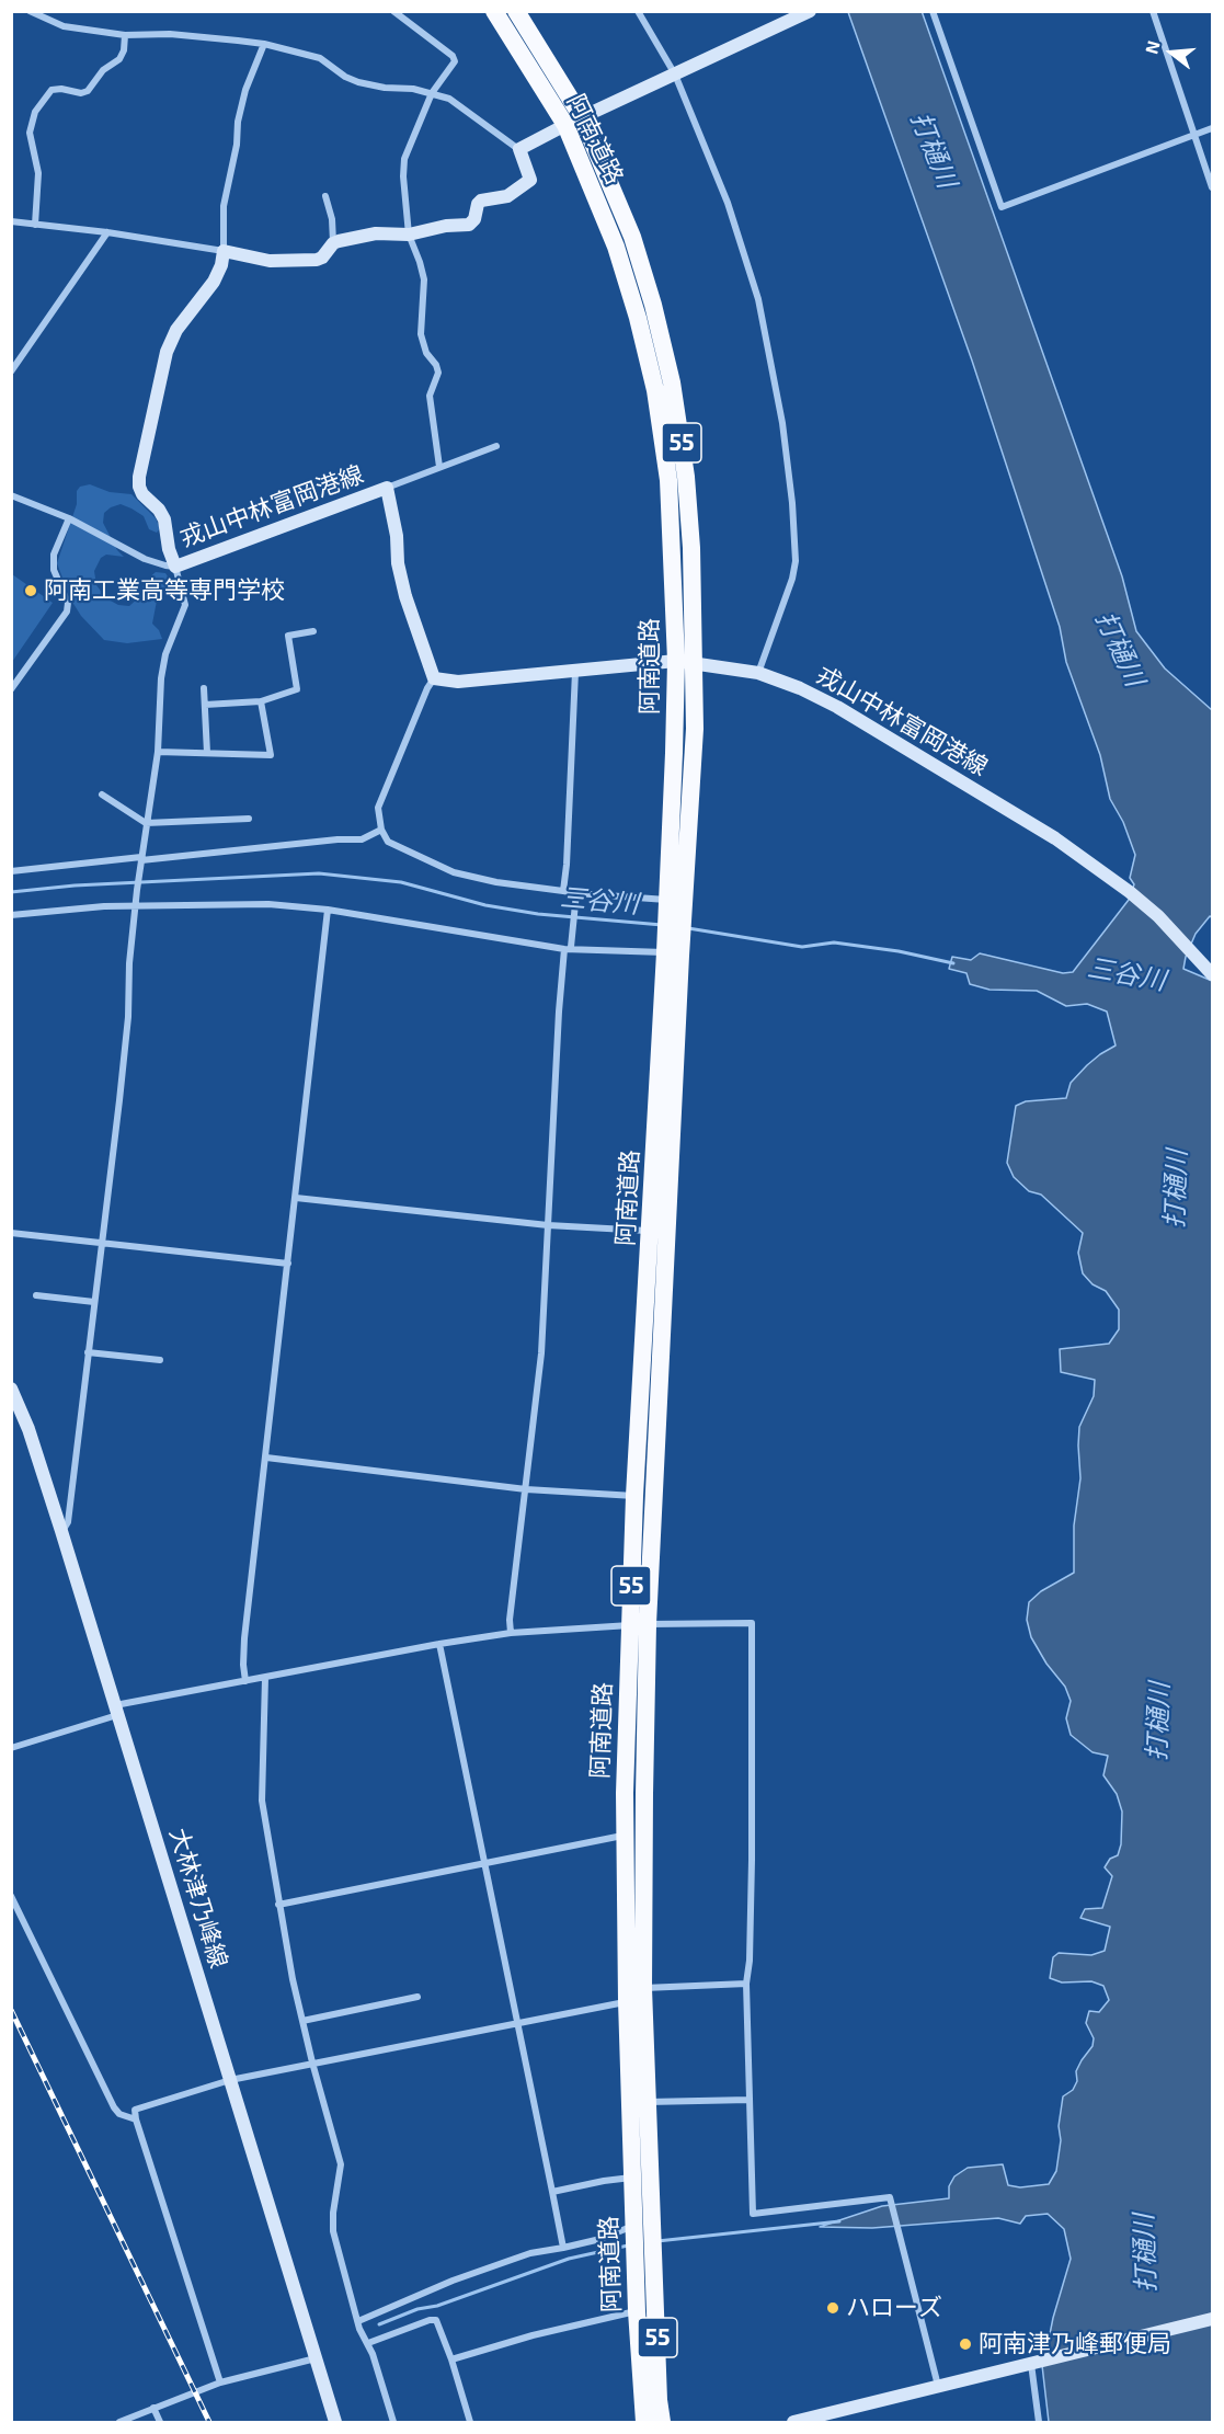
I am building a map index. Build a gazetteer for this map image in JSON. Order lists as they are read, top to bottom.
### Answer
{
  "streets": {
    "highway": ["阿南道路", "55"],
    "main road": ["戎山中林富岡港線", "大林津乃峰線"]
  },
  "crossings": [
    ["阿南道路", "戎山中林富岡港線"]
  ],
  "water": ["打樋川", "三谷川"],
  "places": ["阿南工業高等専門学校", "ハローズ", "阿南津乃峰郵便局"],
  "north": "left"
}
